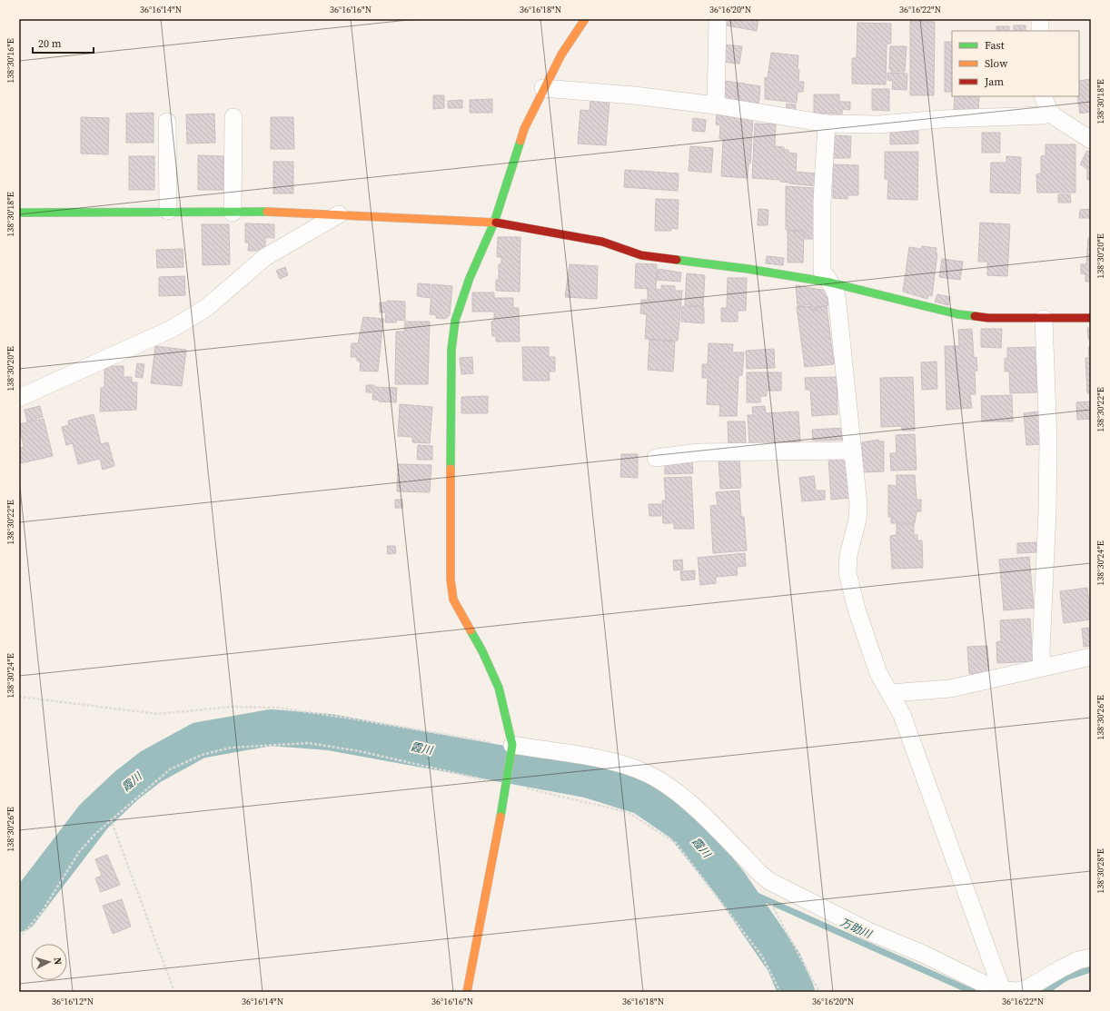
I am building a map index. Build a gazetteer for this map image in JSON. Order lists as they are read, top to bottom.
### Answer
{
  "water": ["霞川", "万助川"],
  "legend": ["Fast", "Slow", "Jam"],
  "scale_bar": "20 m",
  "north": "right",
  "coordinates": [
    "36°16'14\"N",
    "36°16'16\"N",
    "36°16'18\"N",
    "36°16'20\"N",
    "36°16'22\"N",
    "138°30'16\"E",
    "138°30'18\"E",
    "138°30'20\"E",
    "138°30'22\"E",
    "138°30'24\"E",
    "138°30'26\"E",
    "138°30'28\"E",
    "36°16'12\"N"
  ]
}
